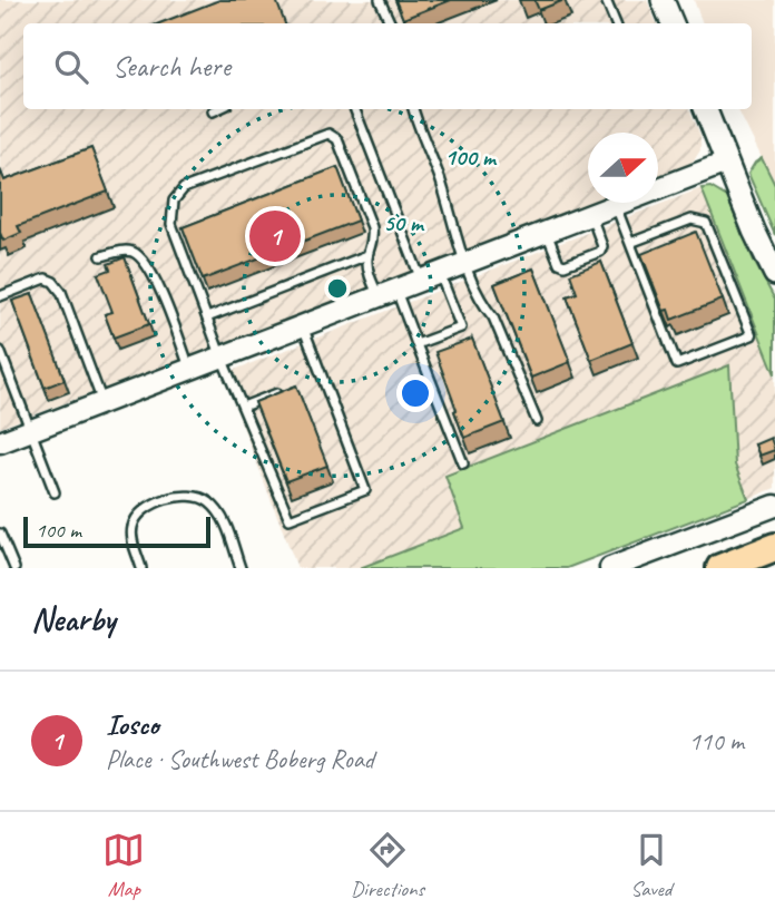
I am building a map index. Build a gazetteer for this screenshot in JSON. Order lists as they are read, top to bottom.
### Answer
{
  "scale_bar": "100 m",
  "north": "right",
  "page": {
    "search": "Search here",
    "pins": "1",
    "scale": "100 m",
    "heading": "Nearby",
    "list": [
      {
        "mark": "1",
        "name": "Iosco",
        "note": "Place · Southwest Boberg Road",
        "value": "110 m"
      }
    ],
    "nav": ["Map", "Directions", "Saved"]
  },
  "rings": ["100 m", "50 m"]
}
